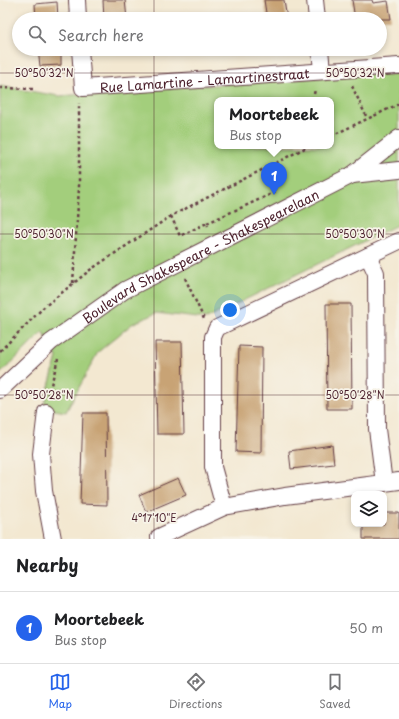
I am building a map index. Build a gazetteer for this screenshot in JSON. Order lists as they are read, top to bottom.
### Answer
{
  "streets": {
    "street": ["Rue Lamartine - Lamartinestraat", "Boulevard Shakespeare - Shakespearelaan"]
  },
  "page": {
    "search": "Search here",
    "popup": ["Moortebeek", "Bus stop"],
    "pins": "1",
    "heading": "Nearby",
    "list": [
      {
        "mark": "1",
        "name": "Moortebeek",
        "note": "Bus stop",
        "value": "50 m"
      }
    ],
    "nav": ["Map", "Directions", "Saved"]
  },
  "coordinates": [
    "50°50'32\"N",
    "50°50'30\"N",
    "50°50'28\"N",
    "4°17'10\"E"
  ]
}
